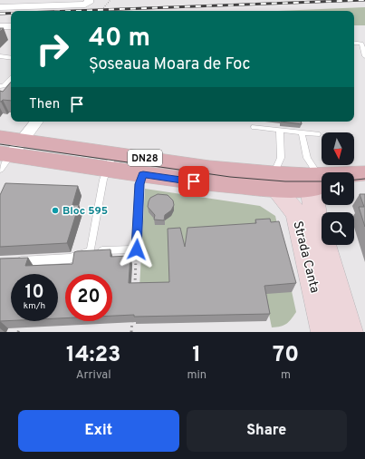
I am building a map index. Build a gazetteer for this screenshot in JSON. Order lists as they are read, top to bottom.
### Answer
{
  "streets": {
    "main road": ["DN28"],
    "street": ["Strada Canta"]
  },
  "crossings": [
    ["DN28", "Strada Canta"]
  ],
  "places": ["Bloc 595"],
  "north": "bottom",
  "page": {
    "turn": ["40 m", "Șoseaua Moara de Foc"],
    "then": "Then",
    "speed": "10 km/h",
    "limit": "20",
    "eta": [
      "14:23",
      "Arrival",
      "1",
      "min",
      "70",
      "m"
    ],
    "buttons": ["Exit", "Share"]
  }
}
